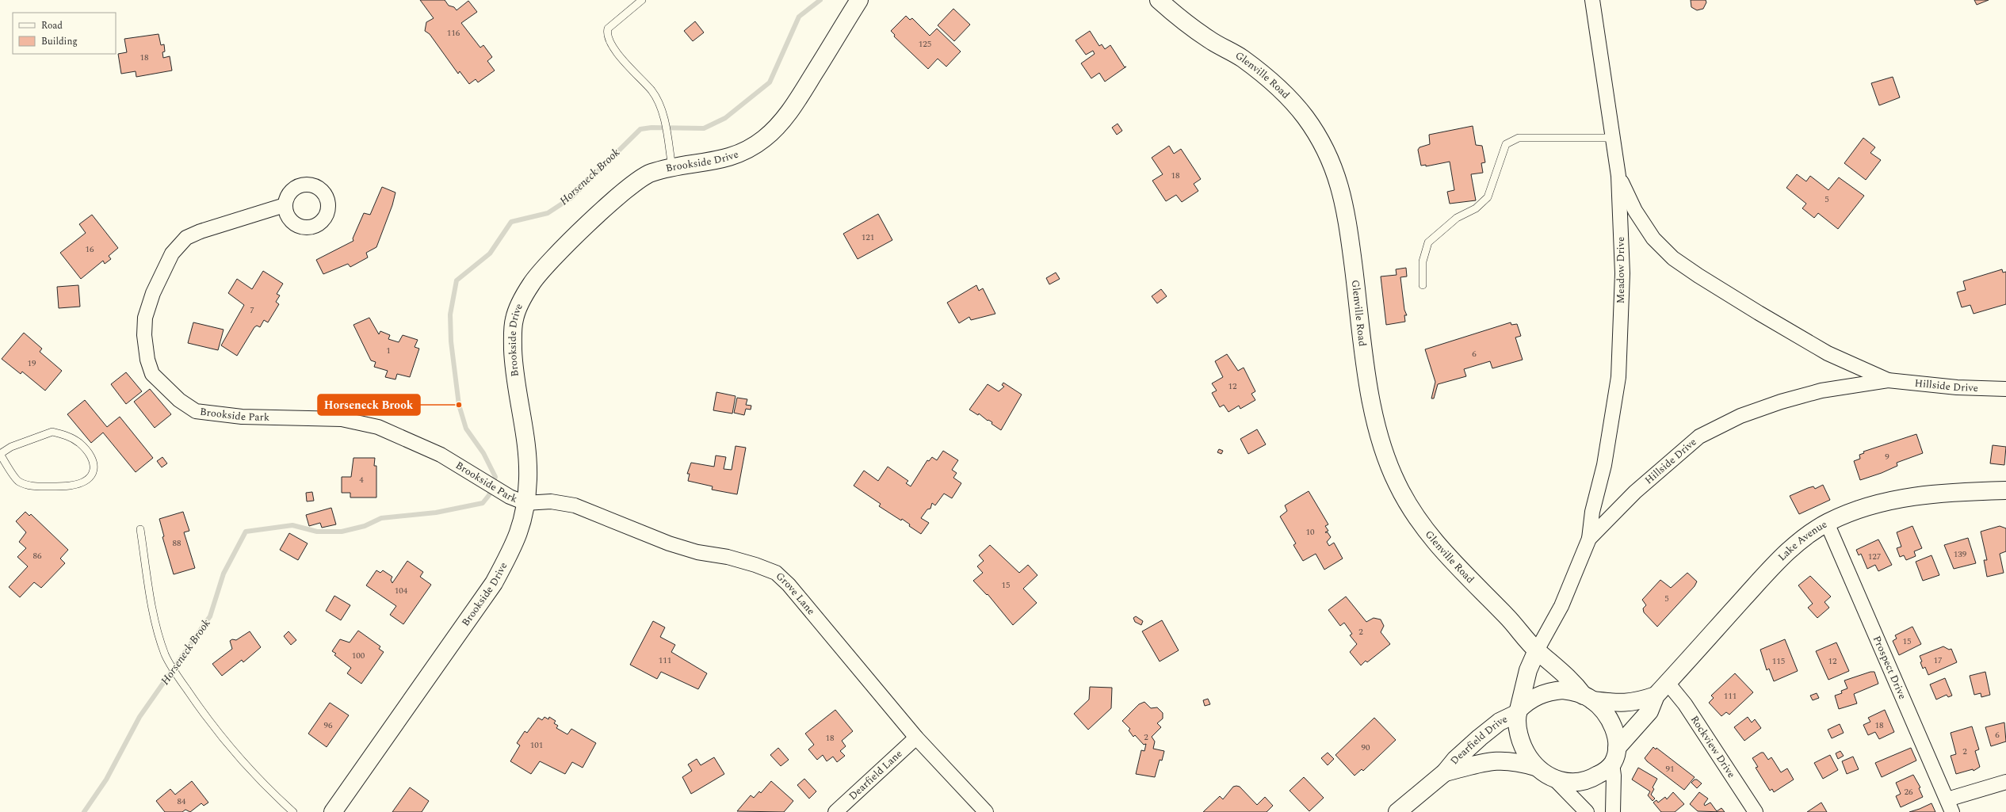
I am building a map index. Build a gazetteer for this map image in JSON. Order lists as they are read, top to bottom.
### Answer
{
  "streets": {
    "main road": [
      "Glenville Road",
      "Brookside Drive",
      "Lake Avenue",
      "Dearfield Drive"
    ],
    "street": [
      "Meadow Drive",
      "Hillside Drive",
      "Brookside Park",
      "Grove Lane",
      "Prospect Drive",
      "Rockview Drive",
      "Dearfield Lane"
    ]
  },
  "crossings": [
    ["Glenville Road", "Hillside Drive"],
    ["Glenville Road", "Lake Avenue"],
    ["Glenville Road", "Dearfield Drive"],
    ["Brookside Drive", "Brookside Park"],
    ["Brookside Drive", "Grove Lane"],
    ["Meadow Drive", "Hillside Drive"],
    ["Brookside Park", "Grove Lane"],
    ["Lake Avenue", "Prospect Drive"],
    ["Lake Avenue", "Dearfield Drive"],
    ["Lake Avenue", "Rockview Drive"],
    ["Grove Lane", "Dearfield Lane"]
  ],
  "water": ["Horseneck Brook"],
  "places": ["Horseneck Brook"],
  "house_numbers": [
    "116",
    "125",
    "18",
    "18",
    "5",
    "121",
    "16",
    "7",
    "1",
    "6",
    "19",
    "12",
    "9",
    "4",
    "10",
    "88",
    "139",
    "86",
    "127",
    "15",
    "104",
    "5",
    "2",
    "15",
    "100",
    "111",
    "17",
    "115",
    "12",
    "111",
    "96",
    "18",
    "6",
    "2",
    "18",
    "101",
    "90",
    "2",
    "91",
    "26",
    "84"
  ],
  "legend": ["Road", "Building"]
}
